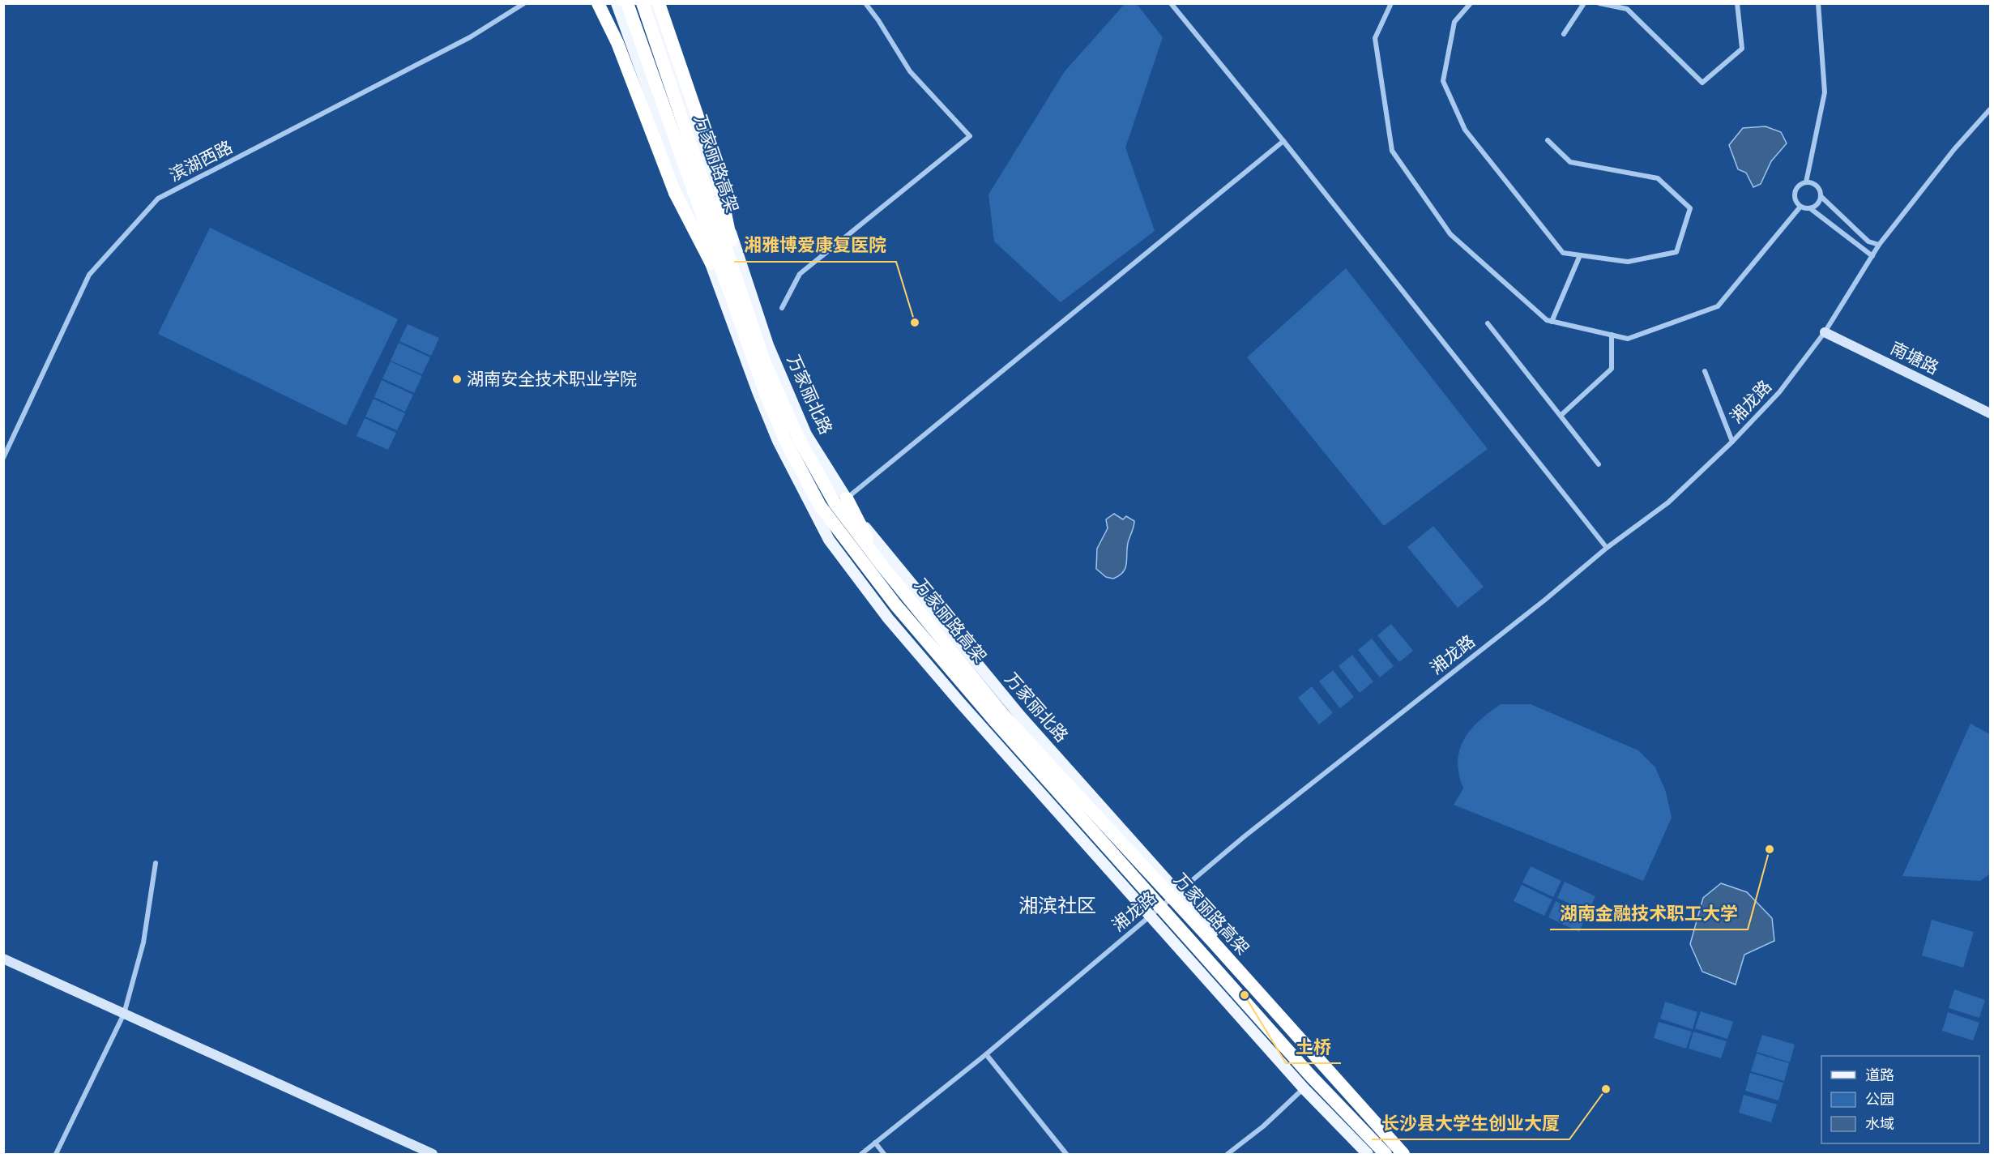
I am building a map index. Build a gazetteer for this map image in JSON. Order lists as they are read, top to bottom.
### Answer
{
  "streets": {
    "highway": ["万家丽路高架"],
    "main road": ["万家丽北路"],
    "street": ["滨湖西路", "南塘路", "湘龙路"]
  },
  "crossings": [
    ["南塘路", "湘龙路"],
    ["万家丽北路", "湘龙路"]
  ],
  "districts": ["湘滨社区"],
  "places": [
    "湘雅博爱康复医院",
    "湖南安全技术职业学院",
    "湖南金融技术职工大学",
    "土桥",
    "长沙县大学生创业大厦"
  ],
  "legend": ["道路", "公园", "水域"]
}
